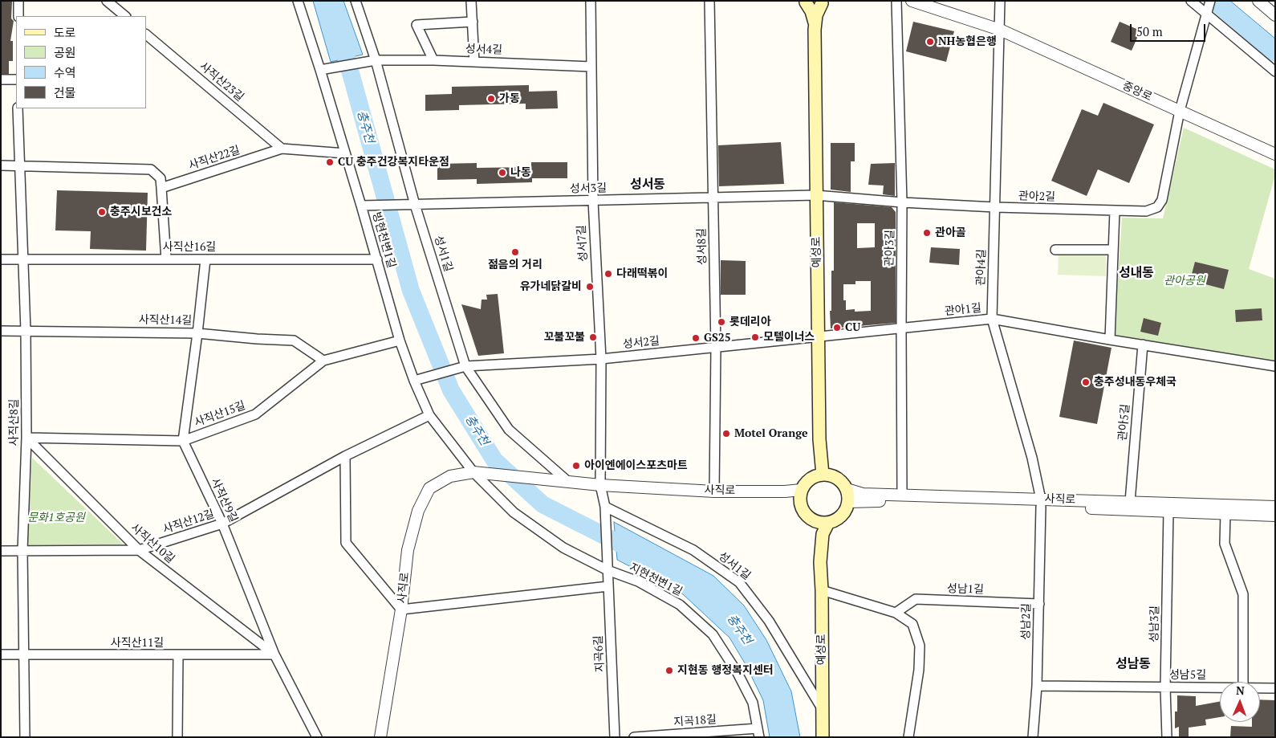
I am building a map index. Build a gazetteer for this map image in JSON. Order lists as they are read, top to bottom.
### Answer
{
  "streets": {
    "main road": ["예성로"],
    "street": [
      "성서4길",
      "사직산23길",
      "중앙로",
      "사직산22길",
      "성서3길",
      "관아2길",
      "빙현천변1길",
      "성서7길",
      "성서8길",
      "사직산16길",
      "관아3길",
      "성서1길",
      "관아4길",
      "관아1길",
      "사직산14길",
      "성서2길",
      "사직산15길",
      "사직산8길",
      "관아5길",
      "사직로",
      "사직산9길",
      "사직산12길",
      "사직산10길",
      "지현천변1길",
      "성남1길",
      "성남2길",
      "성남3길",
      "사직산11길",
      "지곡6길",
      "성남5길",
      "지곡18길"
    ]
  },
  "crossings": [
    ["성서4길", "빙현천변1길"],
    ["성서4길", "성서7길"],
    ["성서4길", "성서1길"],
    ["사직산23길", "사직산22길"],
    ["중앙로", "관아2길"],
    ["중앙로", "관아4길"],
    ["사직산22길", "빙현천변1길"],
    ["성서3길", "관아2길"],
    ["성서3길", "빙현천변1길"],
    ["성서3길", "성서7길"],
    ["성서3길", "성서8길"],
    ["성서3길", "예성로"],
    ["성서3길", "성서1길"],
    ["관아2길", "관아3길"],
    ["관아2길", "예성로"],
    ["관아2길", "관아4길"],
    ["빙현천변1길", "사직산16길"],
    ["빙현천변1길", "성서2길"],
    ["빙현천변1길", "사직산15길"],
    ["빙현천변1길", "사직로"],
    ["빙현천변1길", "사직산12길"],
    ["빙현천변1길", "지현천변1길"],
    ["성서7길", "성서1길"],
    ["성서7길", "성서2길"],
    ["성서7길", "사직로"],
    ["성서7길", "지곡6길"],
    ["성서8길", "성서2길"],
    ["성서8길", "사직로"],
    ["사직산16길", "사직산8길"],
    ["관아3길", "관아1길"],
    ["관아3길", "사직로"],
    ["예성로", "성서1길"],
    ["예성로", "관아1길"],
    ["예성로", "성서2길"],
    ["예성로", "사직로"],
    ["성서1길", "성서2길"],
    ["성서1길", "사직로"],
    ["성서1길", "지곡6길"],
    ["관아4길", "관아1길"],
    ["관아4길", "사직로"],
    ["관아4길", "성남2길"],
    ["관아1길", "성서2길"],
    ["관아1길", "관아5길"],
    ["사직산14길", "사직산15길"],
    ["사직산14길", "사직산8길"],
    ["사직산15길", "사직산8길"],
    ["사직산15길", "사직산9길"],
    ["사직산15길", "사직산10길"],
    ["사직산8길", "사직산12길"],
    ["사직산8길", "사직산10길"],
    ["사직산8길", "사직산11길"],
    ["관아5길", "사직로"],
    ["사직로", "지현천변1길"],
    ["사직로", "성남2길"],
    ["사직로", "성남3길"],
    ["사직산9길", "사직산12길"],
    ["사직산9길", "사직산10길"],
    ["사직산9길", "사직산11길"],
    ["사직산12길", "사직산10길"],
    ["사직산10길", "사직산11길"],
    ["지현천변1길", "지곡6길"],
    ["지현천변1길", "지곡18길"],
    ["성남1길", "성남2길"],
    ["성남2길", "성남5길"],
    ["성남3길", "성남5길"]
  ],
  "districts": ["성서동", "성내동", "성남동"],
  "water": ["충주천"],
  "parks": ["관아공원", "문화1호공원"],
  "places": [
    "NH농협은행",
    "가동",
    "CU 충주건강복지타운점",
    "나동",
    "충주시보건소",
    "관아골",
    "젊음의 거리",
    "다래떡볶이",
    "유가네닭갈비",
    "롯데리아",
    "CU",
    "꼬불꼬불",
    "모텔이너스",
    "GS25",
    "충주성내동우체국",
    "Motel Orange",
    "아이엔에이스포츠마트",
    "지현동 행정복지센터"
  ],
  "legend": [
    "도로",
    "공원",
    "수역",
    "건물"
  ],
  "scale_bar": "50 m",
  "north": "top"
}
